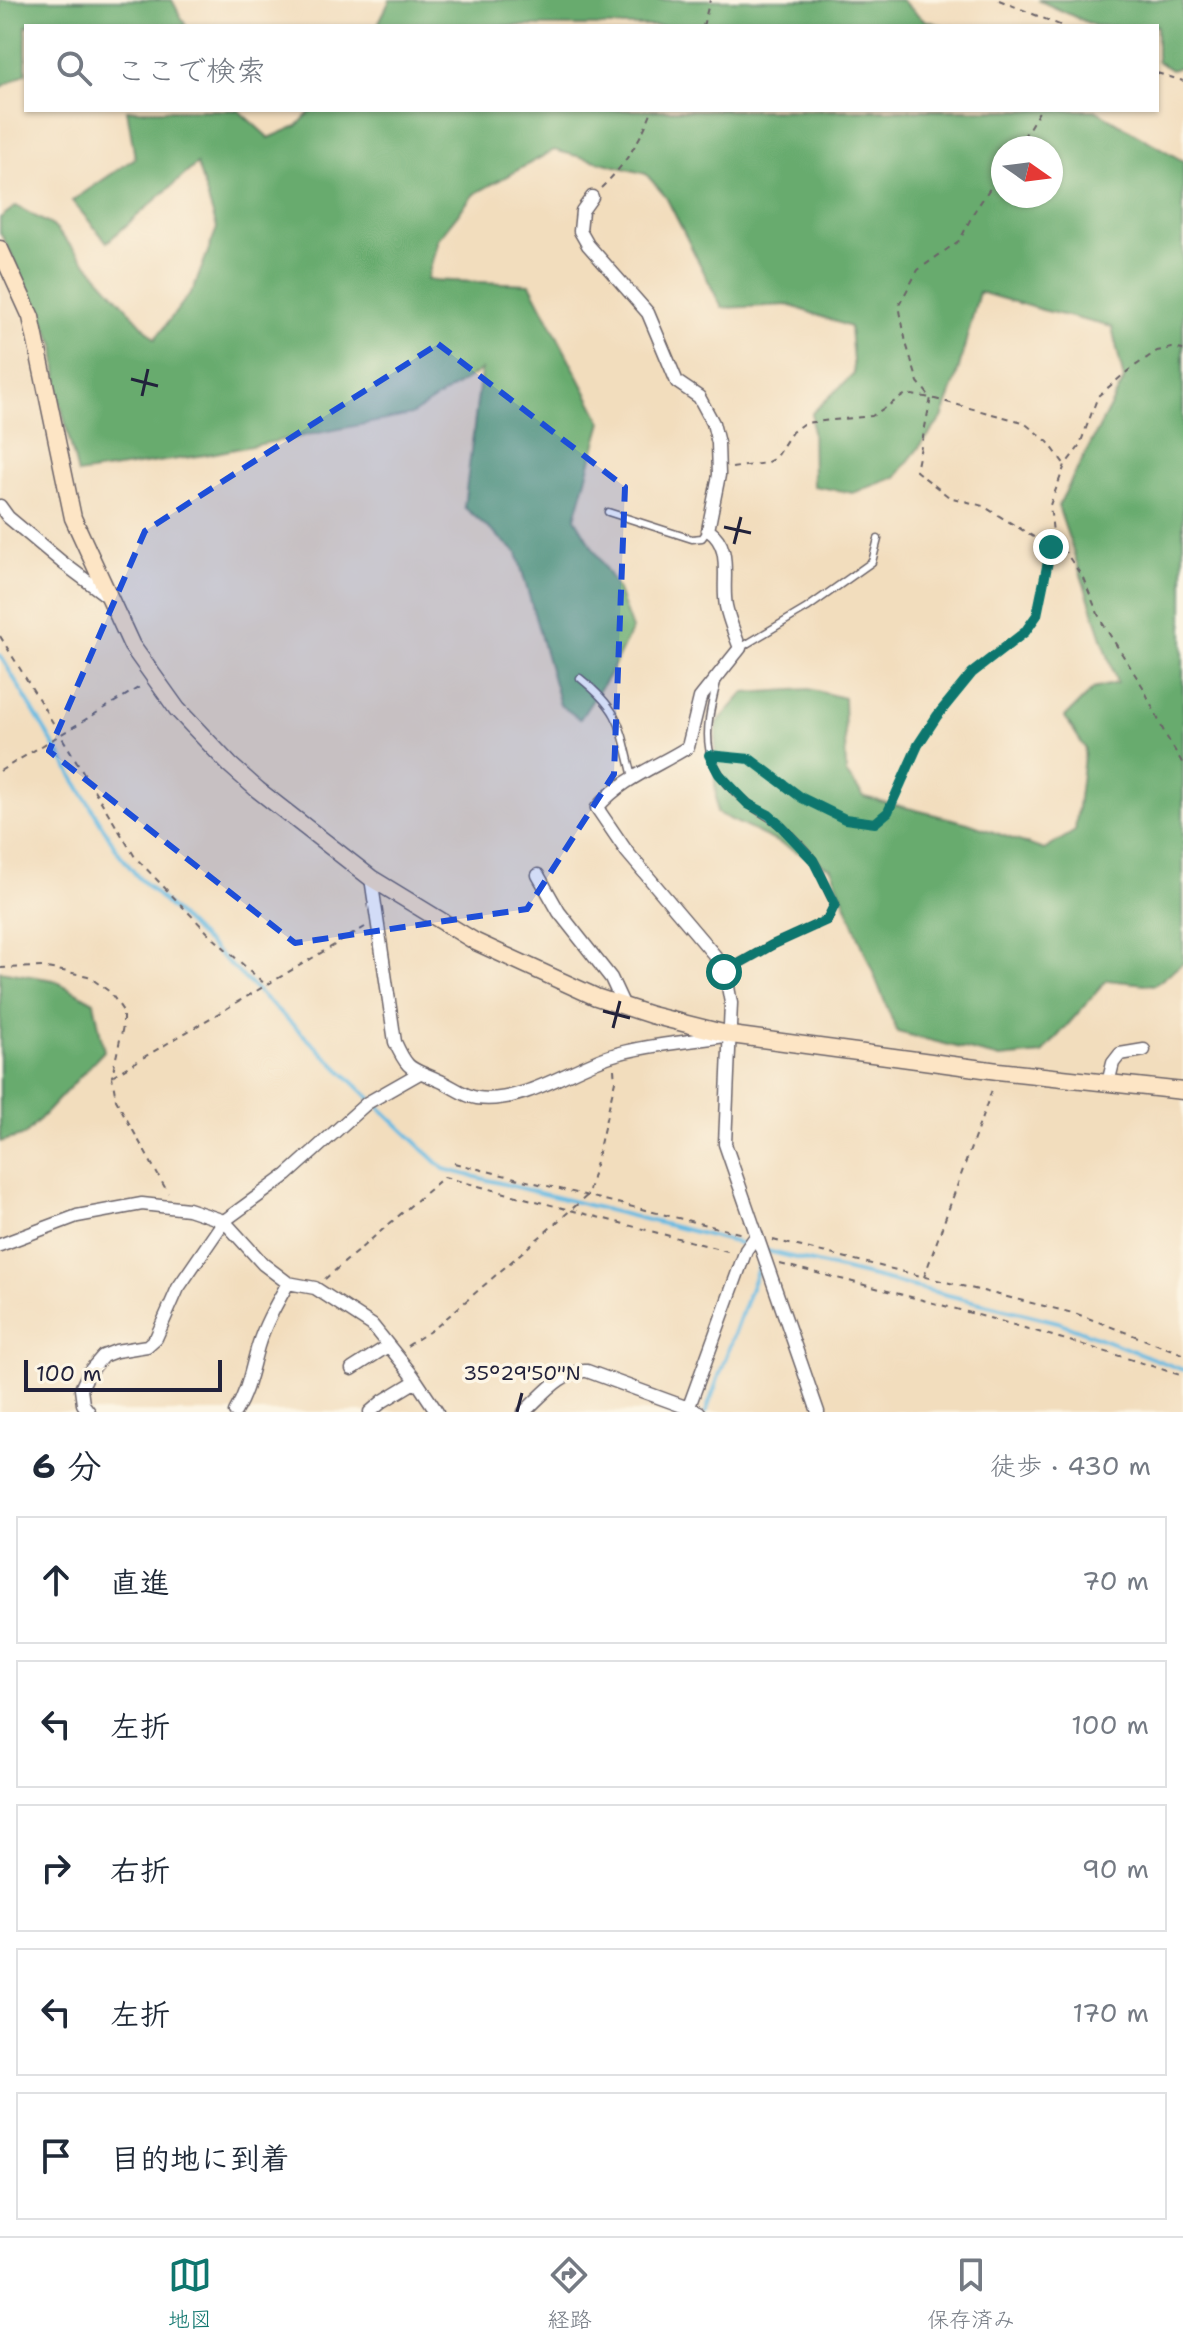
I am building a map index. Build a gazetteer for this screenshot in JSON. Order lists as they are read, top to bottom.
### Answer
{
  "scale_bar": "100 m",
  "north": "right",
  "page": {
    "search": "ここで検索",
    "scale": "100 m",
    "heading": ["6 分", "徒歩 · 430 m"],
    "list": [
      ["直進", "70 m"],
      ["左折", "100 m"],
      ["右折", "90 m"],
      ["左折", "170 m"],
      "目的地に到着"
    ],
    "nav": ["地図", "経路", "保存済み"]
  },
  "coordinates": ["35°29'50\"N"]
}
